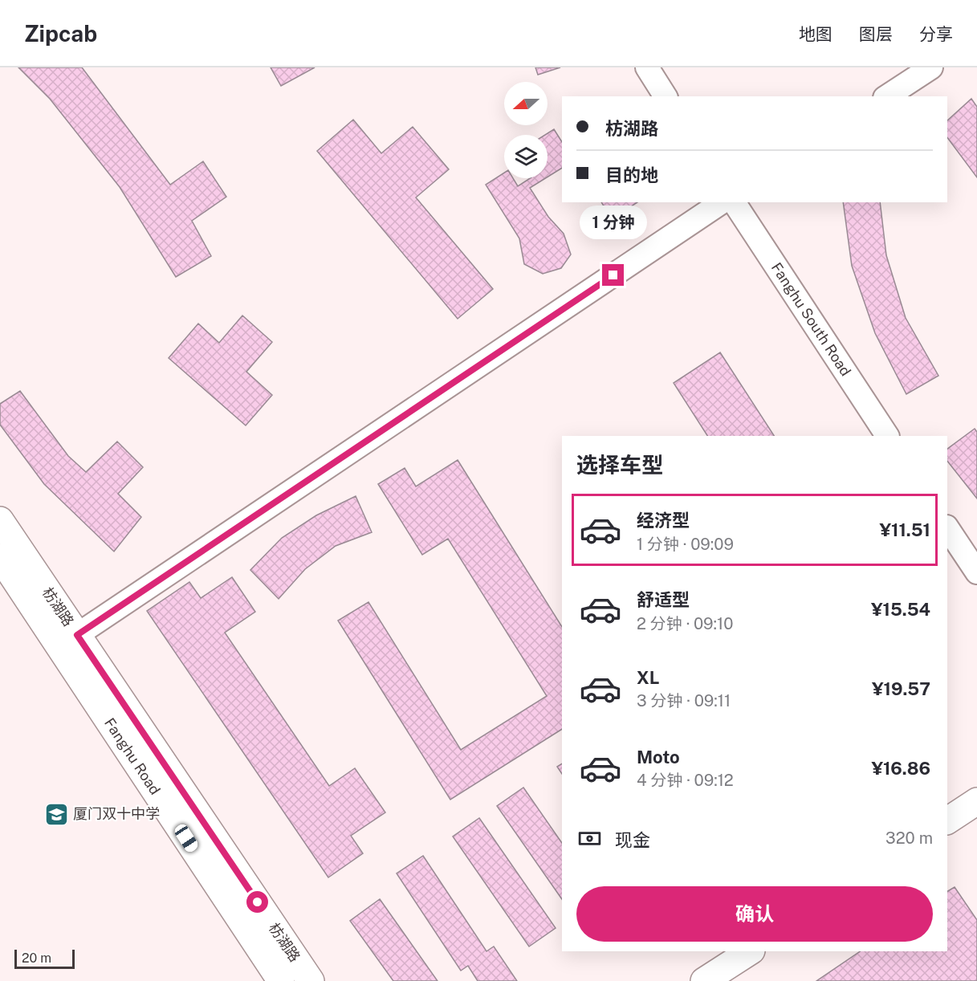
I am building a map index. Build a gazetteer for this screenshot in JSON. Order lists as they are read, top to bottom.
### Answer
{
  "streets": {
    "street": ["Fanghu South Road", "枋湖路", "Fanghu Road"]
  },
  "crossings": [
    ["枋湖路", "Fanghu Road"]
  ],
  "places": {
    "school or university": ["厦门双十中学"]
  },
  "scale_bar": "20 m",
  "north": "left",
  "page": {
    "header": "Zipcab",
    "nav": ["地图", "图层", "分享"],
    "banner": ["枋湖路", "目的地"],
    "bubble": "1 分钟",
    "heading": "选择车型",
    "list": [
      {
        "name": "经济型",
        "note": "1 分钟 · 09:09",
        "value": "¥11.51"
      },
      {
        "name": "舒适型",
        "note": "2 分钟 · 09:10",
        "value": "¥15.54"
      },
      {
        "name": "XL",
        "note": "3 分钟 · 09:11",
        "value": "¥19.57"
      },
      {
        "name": "Moto",
        "note": "4 分钟 · 09:12",
        "value": "¥16.86"
      }
    ],
    "pay": ["现金", "320 m"],
    "buttons": "确认",
    "scale": "20 m"
  }
}
